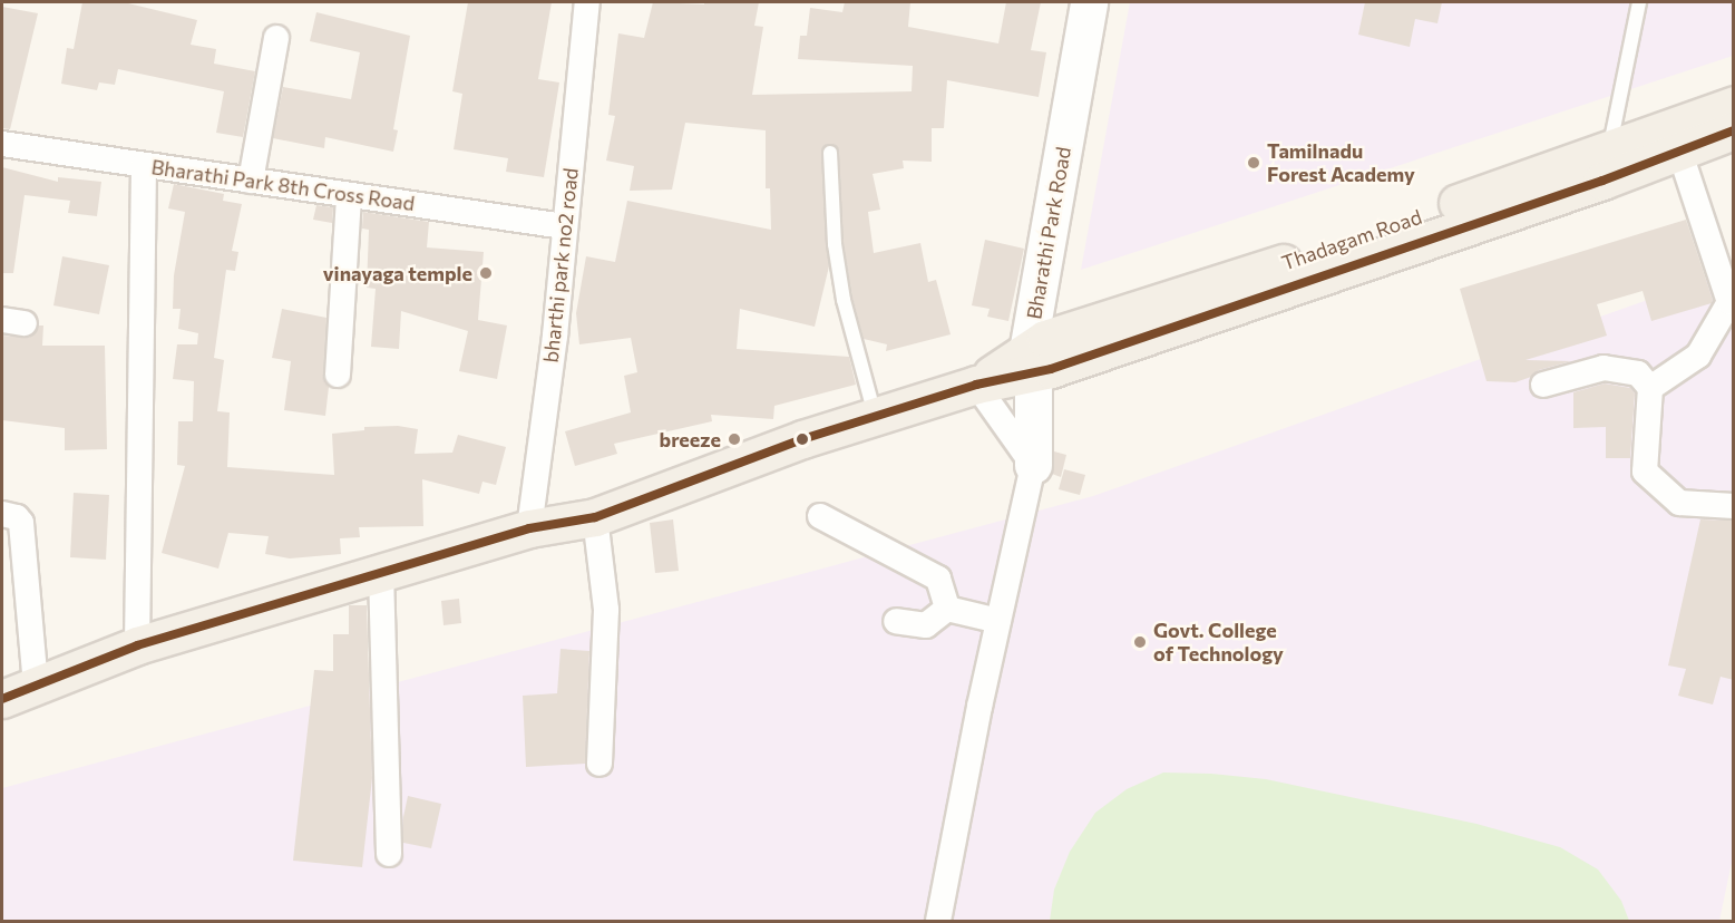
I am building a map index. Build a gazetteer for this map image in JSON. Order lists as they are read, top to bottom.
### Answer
{
  "streets": {
    "main road": ["Bharathi Park Road", "Thadagam Road"],
    "street": ["Bharathi Park 8th Cross Road", "bharthi park no2 road"]
  },
  "crossings": [
    ["Bharathi Park 8th Cross Road", "bharthi park no2 road"],
    ["Bharathi Park Road", "Thadagam Road"],
    ["Thadagam Road", "bharthi park no2 road"]
  ],
  "places": [
    "Tamilnadu Forest Academy",
    "vinayaga temple",
    "breeze",
    "Govt. College of Technology"
  ]
}
